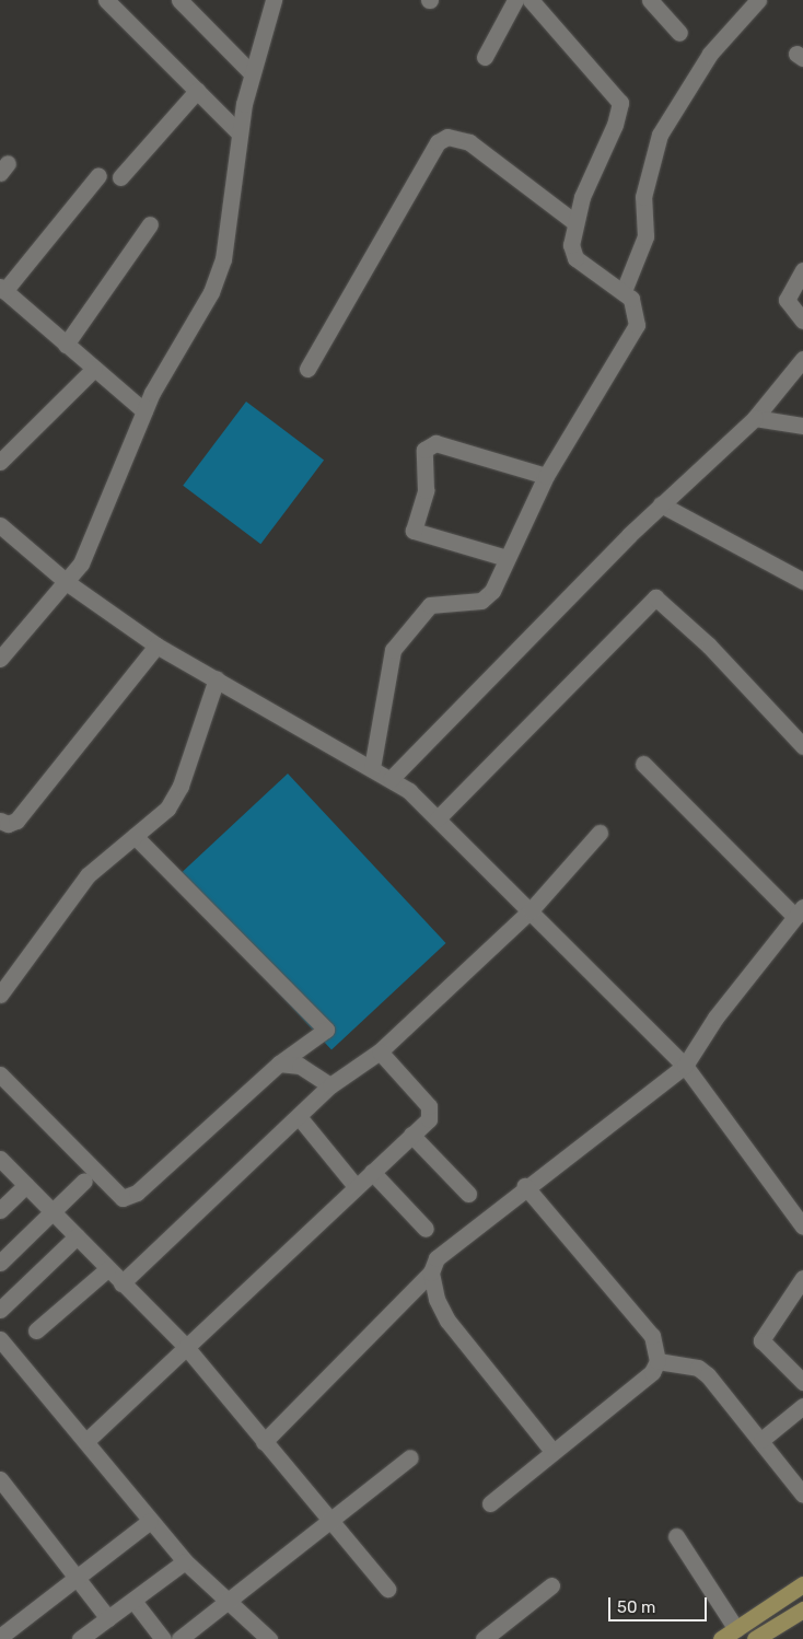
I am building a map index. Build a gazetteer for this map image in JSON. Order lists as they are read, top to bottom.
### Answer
{
  "scale_bar": "50 m"
}
